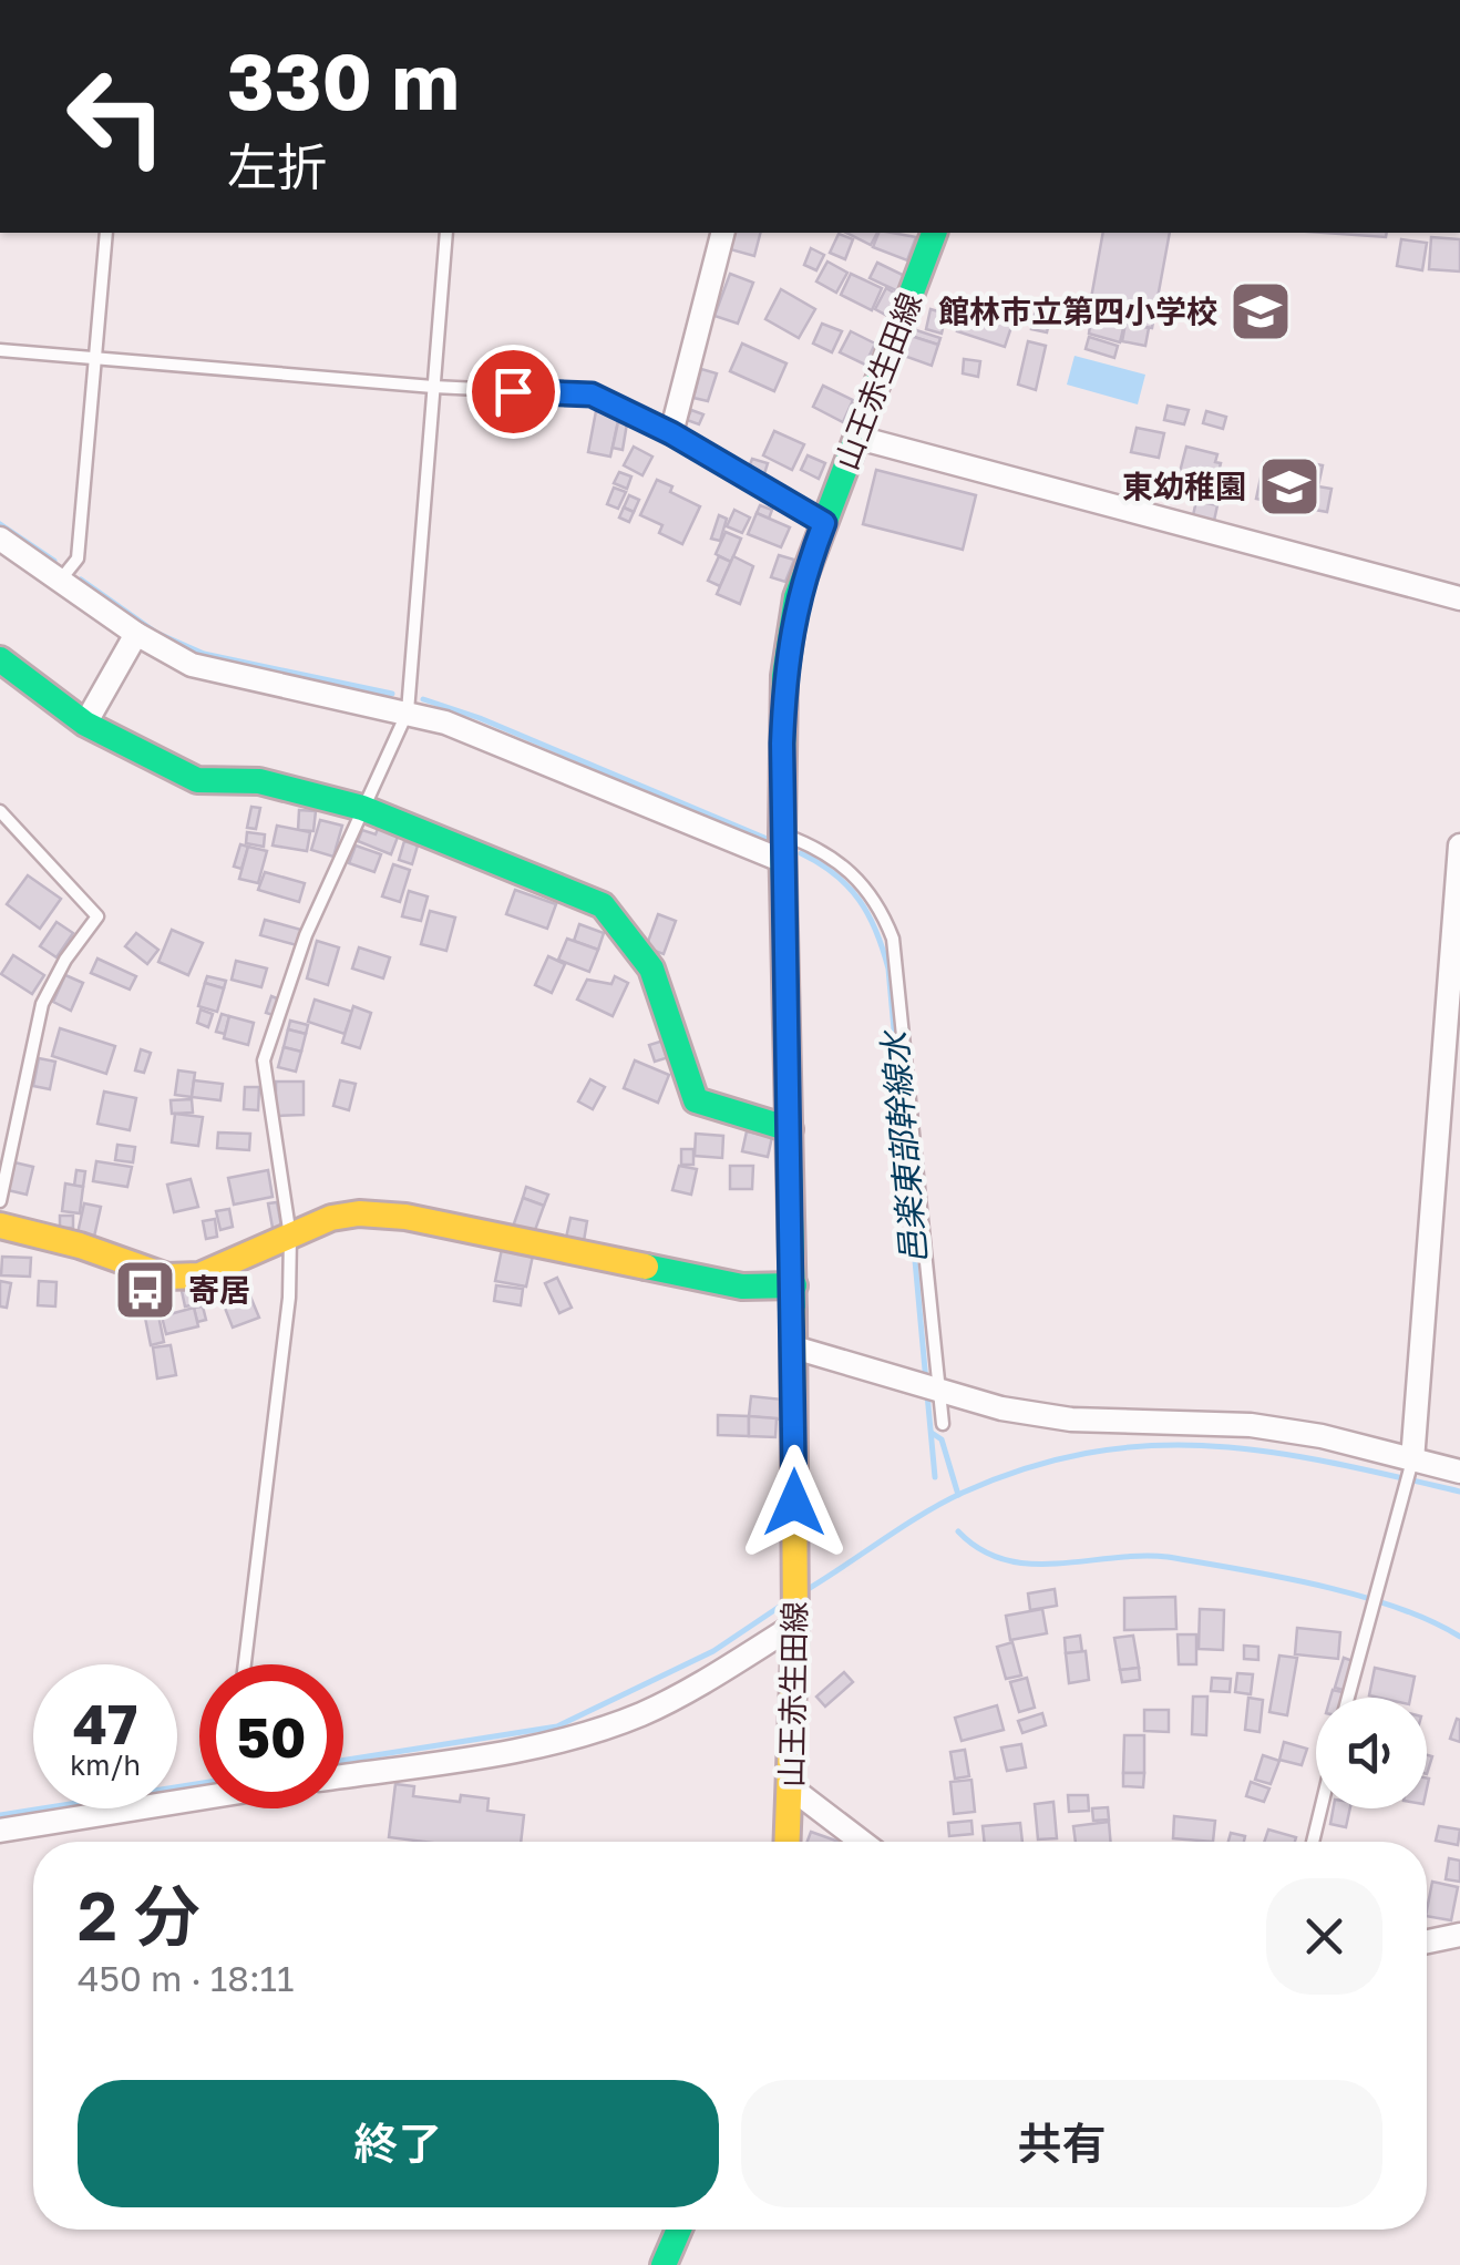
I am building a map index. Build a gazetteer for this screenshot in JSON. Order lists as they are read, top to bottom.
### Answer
{
  "streets": {
    "street": ["山王赤生田線"]
  },
  "water": ["邑楽東部幹線水"],
  "places": {
    "school or university": ["館林市立第四小学校", "東幼稚園"],
    "bus stop": ["寄居"]
  },
  "page": {
    "turn": ["330 m", "左折"],
    "speed": "47 km/h",
    "limit": "50",
    "heading": ["2 分", "450 m · 18:11"],
    "buttons": ["終了", "共有"]
  }
}
